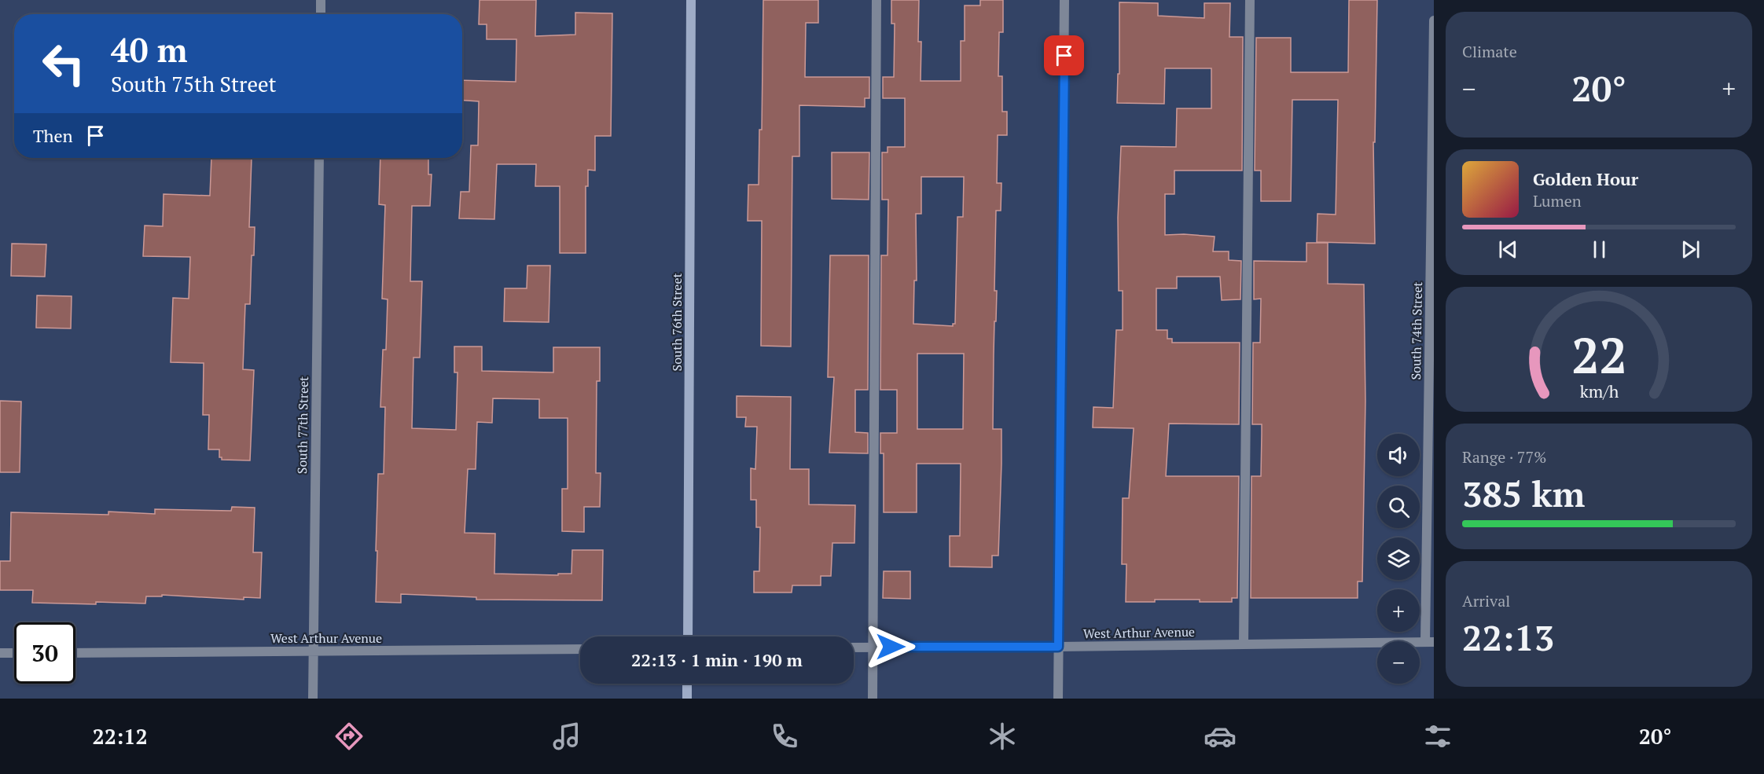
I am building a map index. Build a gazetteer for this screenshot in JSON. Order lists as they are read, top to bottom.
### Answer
{
  "streets": {
    "main road": ["South 76th Street"],
    "street": ["South 74th Street", "South 77th Street", "West Arthur Avenue"]
  },
  "crossings": [
    ["South 74th Street", "West Arthur Avenue"],
    ["South 77th Street", "West Arthur Avenue"]
  ],
  "page": {
    "tile": [
      "Climate",
      ["Range · 77%", "385 km"],
      ["Arrival", "22:13"]
    ],
    "turn": ["40 m", "South 75th Street"],
    "heat": ["−", "20°", "+"],
    "then": "Then",
    "song": ["Golden Hour", "Lumen"],
    "map_buttons": ["+", "−"],
    "limit": "30",
    "trip": "22:13 · 1 min · 190 m",
    "tabs": ["22:12", "20°"],
    "gauge": ["22", "km/h"]
  }
}
